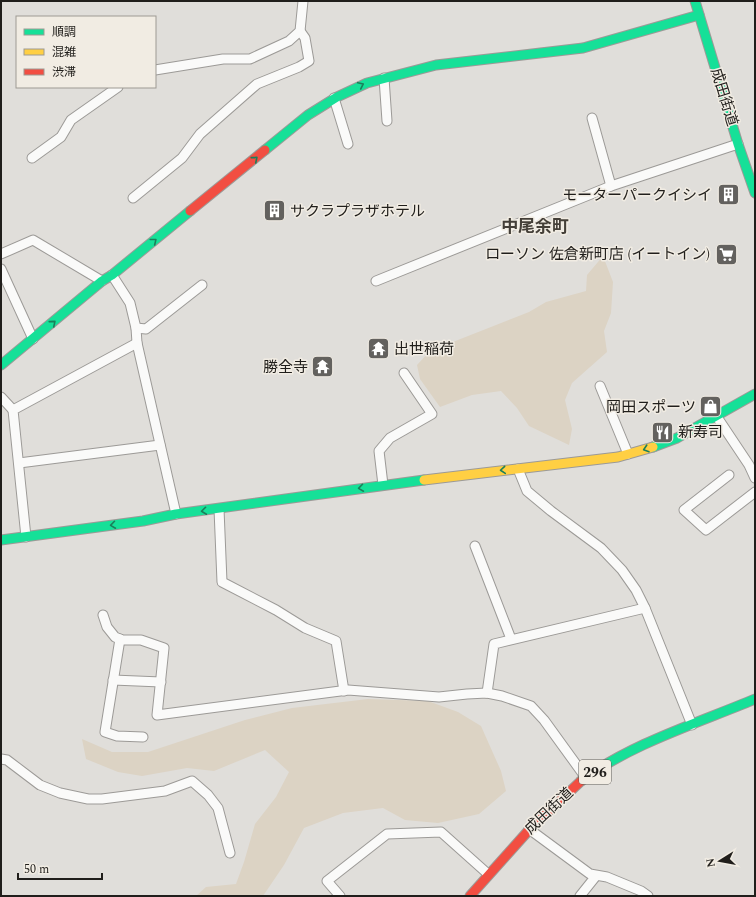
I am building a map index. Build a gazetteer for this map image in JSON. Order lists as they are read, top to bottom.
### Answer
{
  "streets": {
    "main road": ["成田街道", "296"]
  },
  "districts": ["中尾余町"],
  "places": {
    "building": ["モーターパークイシイ", "サクラプラザホテル"],
    "supermarket": ["ローソン 佐倉新町店 (イートイン)"],
    "temple": ["出世稲荷", "勝全寺"],
    "shop": ["岡田スポーツ"],
    "restaurant": ["新寿司"]
  },
  "legend": ["順調", "混雑", "渋滞"],
  "scale_bar": "50 m",
  "north": "left"
}
